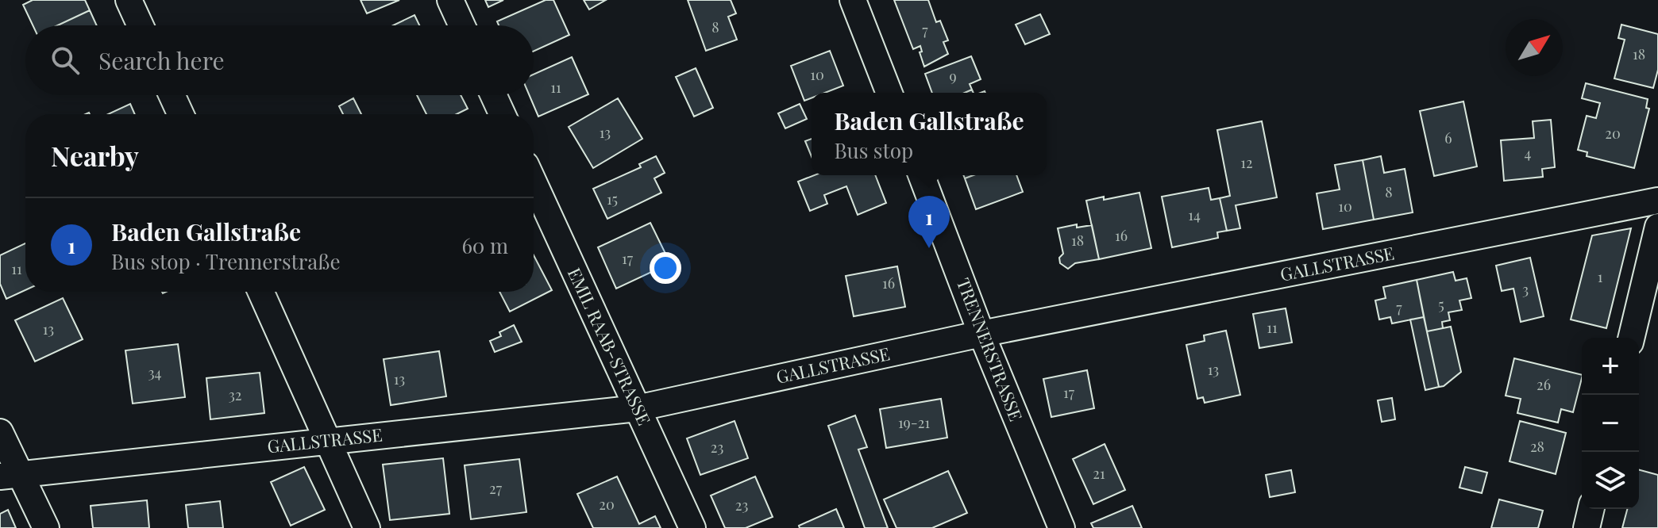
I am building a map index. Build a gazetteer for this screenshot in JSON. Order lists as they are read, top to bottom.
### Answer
{
  "streets": {
    "street": ["GALLSTRASSE", "EMIL RAAB-STRASSE", "TRENNERSTRASSE"]
  },
  "crossings": [
    ["GALLSTRASSE", "EMIL RAAB-STRASSE"],
    ["GALLSTRASSE", "TRENNERSTRASSE"]
  ],
  "house_numbers": [
    "8",
    "7",
    "18",
    "10",
    "9",
    "11",
    "13",
    "20",
    "6",
    "4",
    "12",
    "8",
    "15",
    "10",
    "14",
    "16",
    "18",
    "17",
    "11",
    "1",
    "16",
    "3",
    "5",
    "7",
    "11",
    "13",
    "13",
    "34",
    "13",
    "26",
    "17",
    "32",
    "19-21",
    "28",
    "23",
    "21",
    "27",
    "20",
    "23"
  ],
  "north": "top right",
  "page": {
    "search": "Search here",
    "popup": ["Baden Gallstraße", "Bus stop"],
    "heading": "Nearby",
    "pins": "1",
    "list": [
      {
        "mark": "1",
        "name": "Baden Gallstraße",
        "note": "Bus stop · Trennerstraße",
        "value": "60 m"
      }
    ],
    "map_buttons": ["+", "−"]
  }
}
